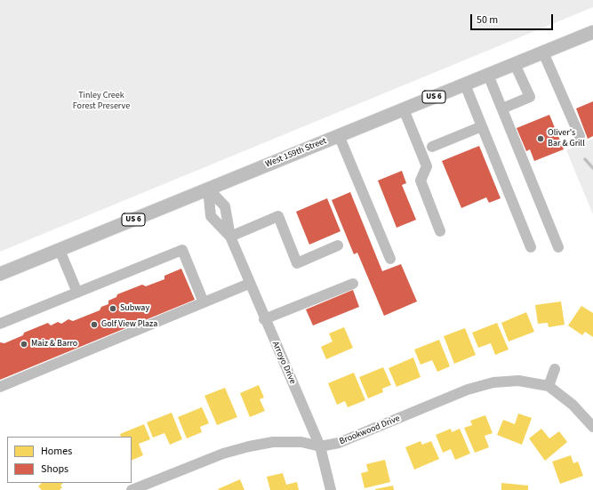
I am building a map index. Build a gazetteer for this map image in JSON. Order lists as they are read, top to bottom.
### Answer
{
  "streets": {
    "main road": ["US 6", "West 159th Street"],
    "street": ["Arroyo Drive", "Brookwood Drive"]
  },
  "crossings": [
    ["West 159th Street", "Arroyo Drive"],
    ["Arroyo Drive", "Brookwood Drive"]
  ],
  "parks": ["Tinley Creek Forest Preserve"],
  "places": [
    "Oliver's Bar & Grill",
    "Subway",
    "Golf View Plaza",
    "Maiz & Barro"
  ],
  "legend": ["Homes", "Shops"],
  "scale_bar": "50 m"
}
